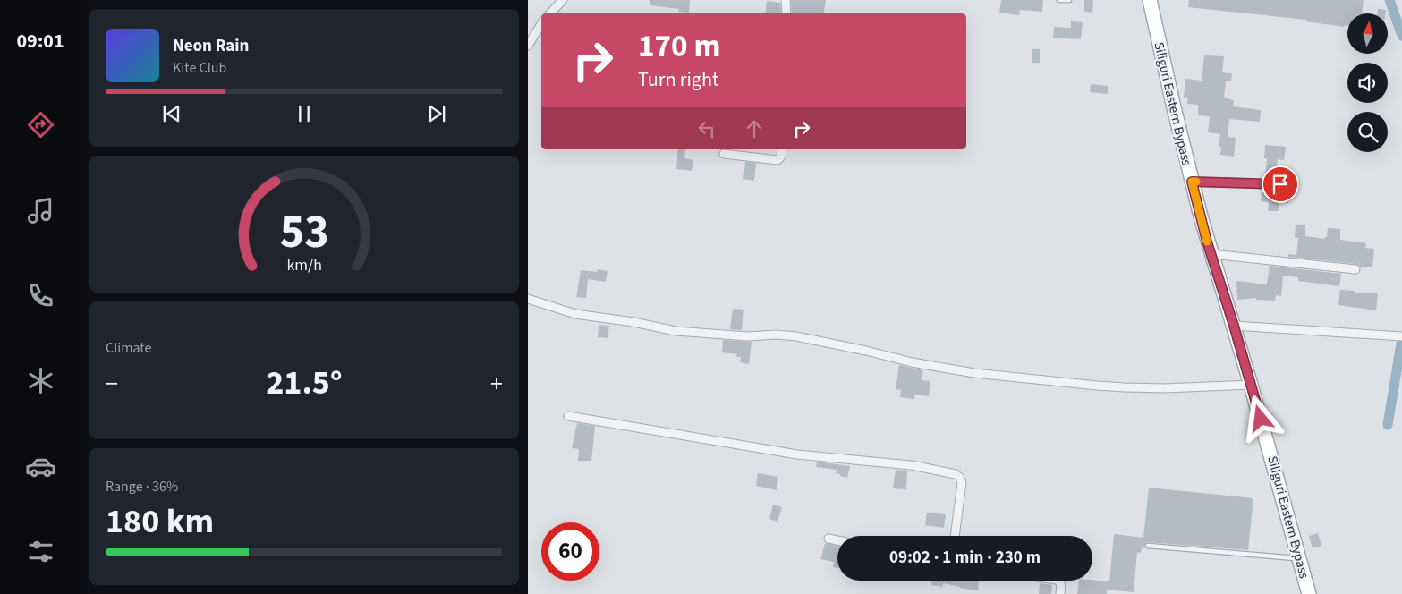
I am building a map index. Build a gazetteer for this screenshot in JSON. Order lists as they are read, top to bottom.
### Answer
{
  "streets": {
    "main road": ["Siliguri Eastern Bypass"]
  },
  "north": "top",
  "page": {
    "tabs": "09:01",
    "turn": ["170 m", "Turn right"],
    "song": ["Neon Rain", "Kite Club"],
    "tile": [
      "Climate",
      ["Range · 36%", "180 km"]
    ],
    "heat": ["−", "21.5°", "+"],
    "limit": "60",
    "trip": "09:02 · 1 min · 230 m",
    "gauge": ["53", "km/h"]
  }
}
